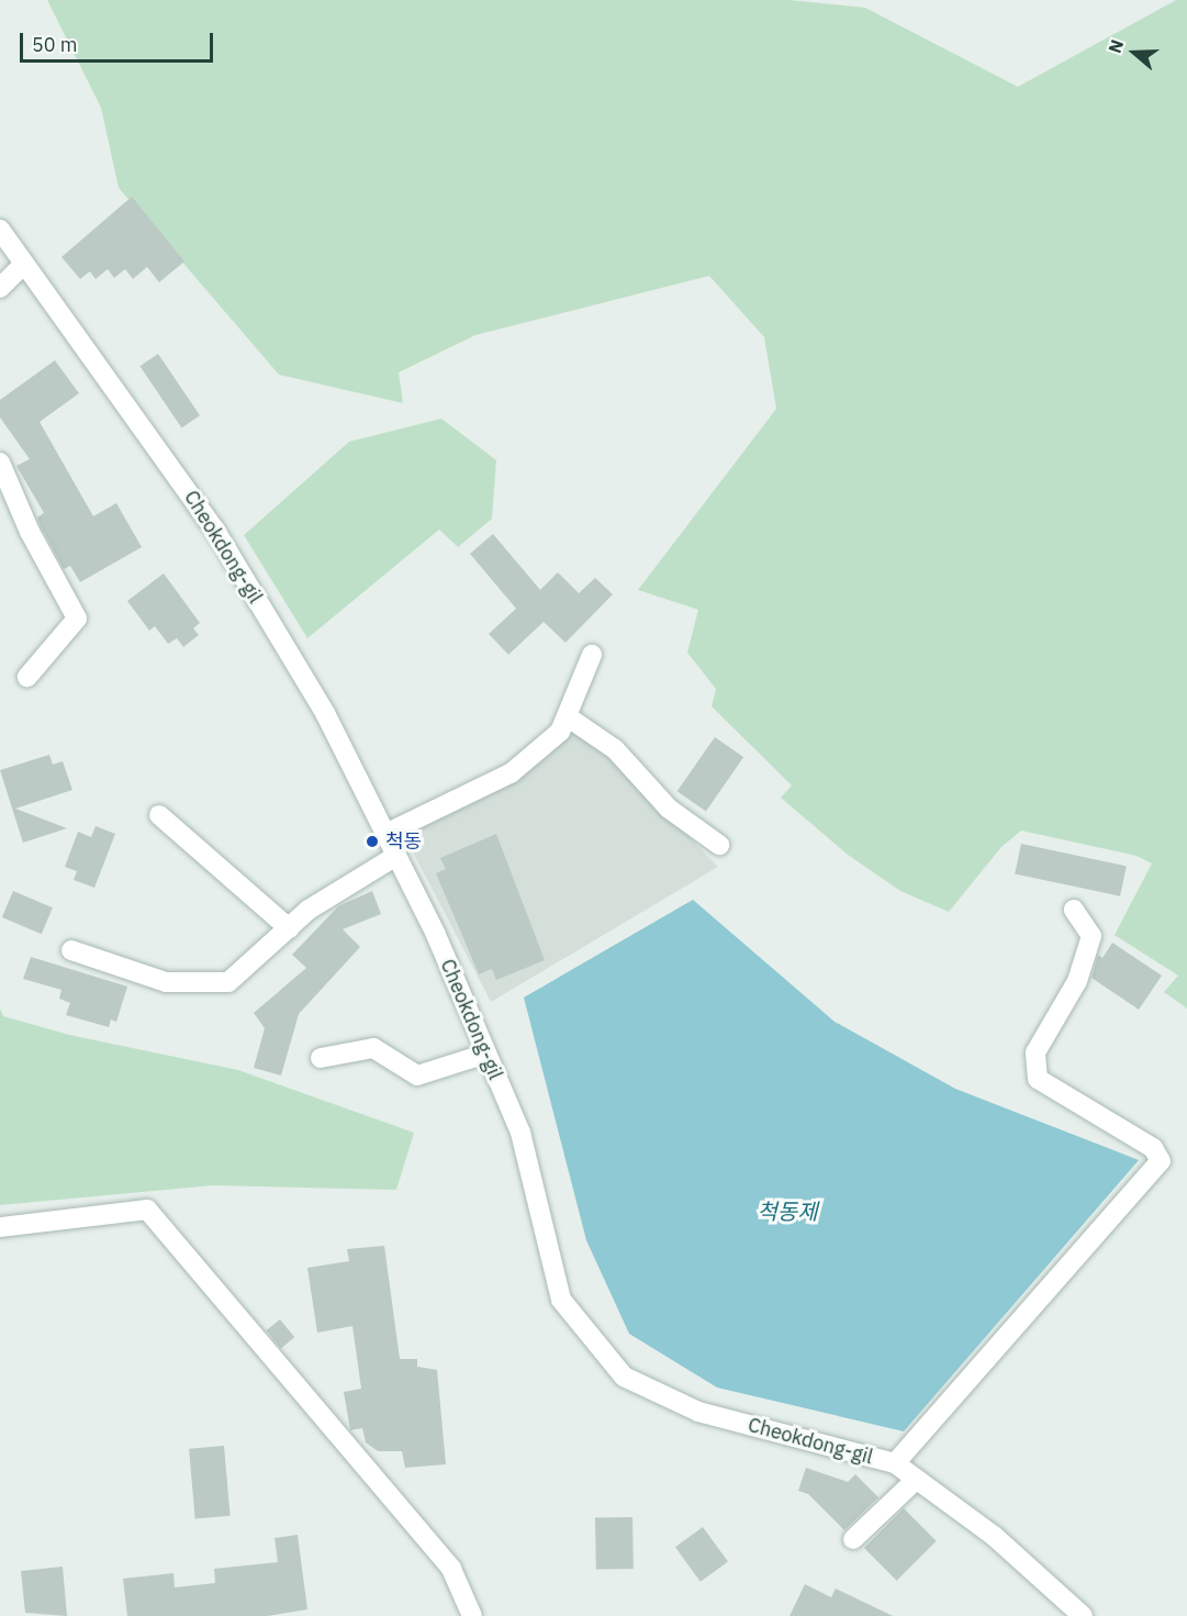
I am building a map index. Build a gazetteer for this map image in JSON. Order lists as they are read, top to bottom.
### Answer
{
  "streets": {
    "street": ["Cheokdong-gil"]
  },
  "water": ["척동제"],
  "places": ["척동"],
  "scale_bar": "50 m",
  "north": "left"
}
